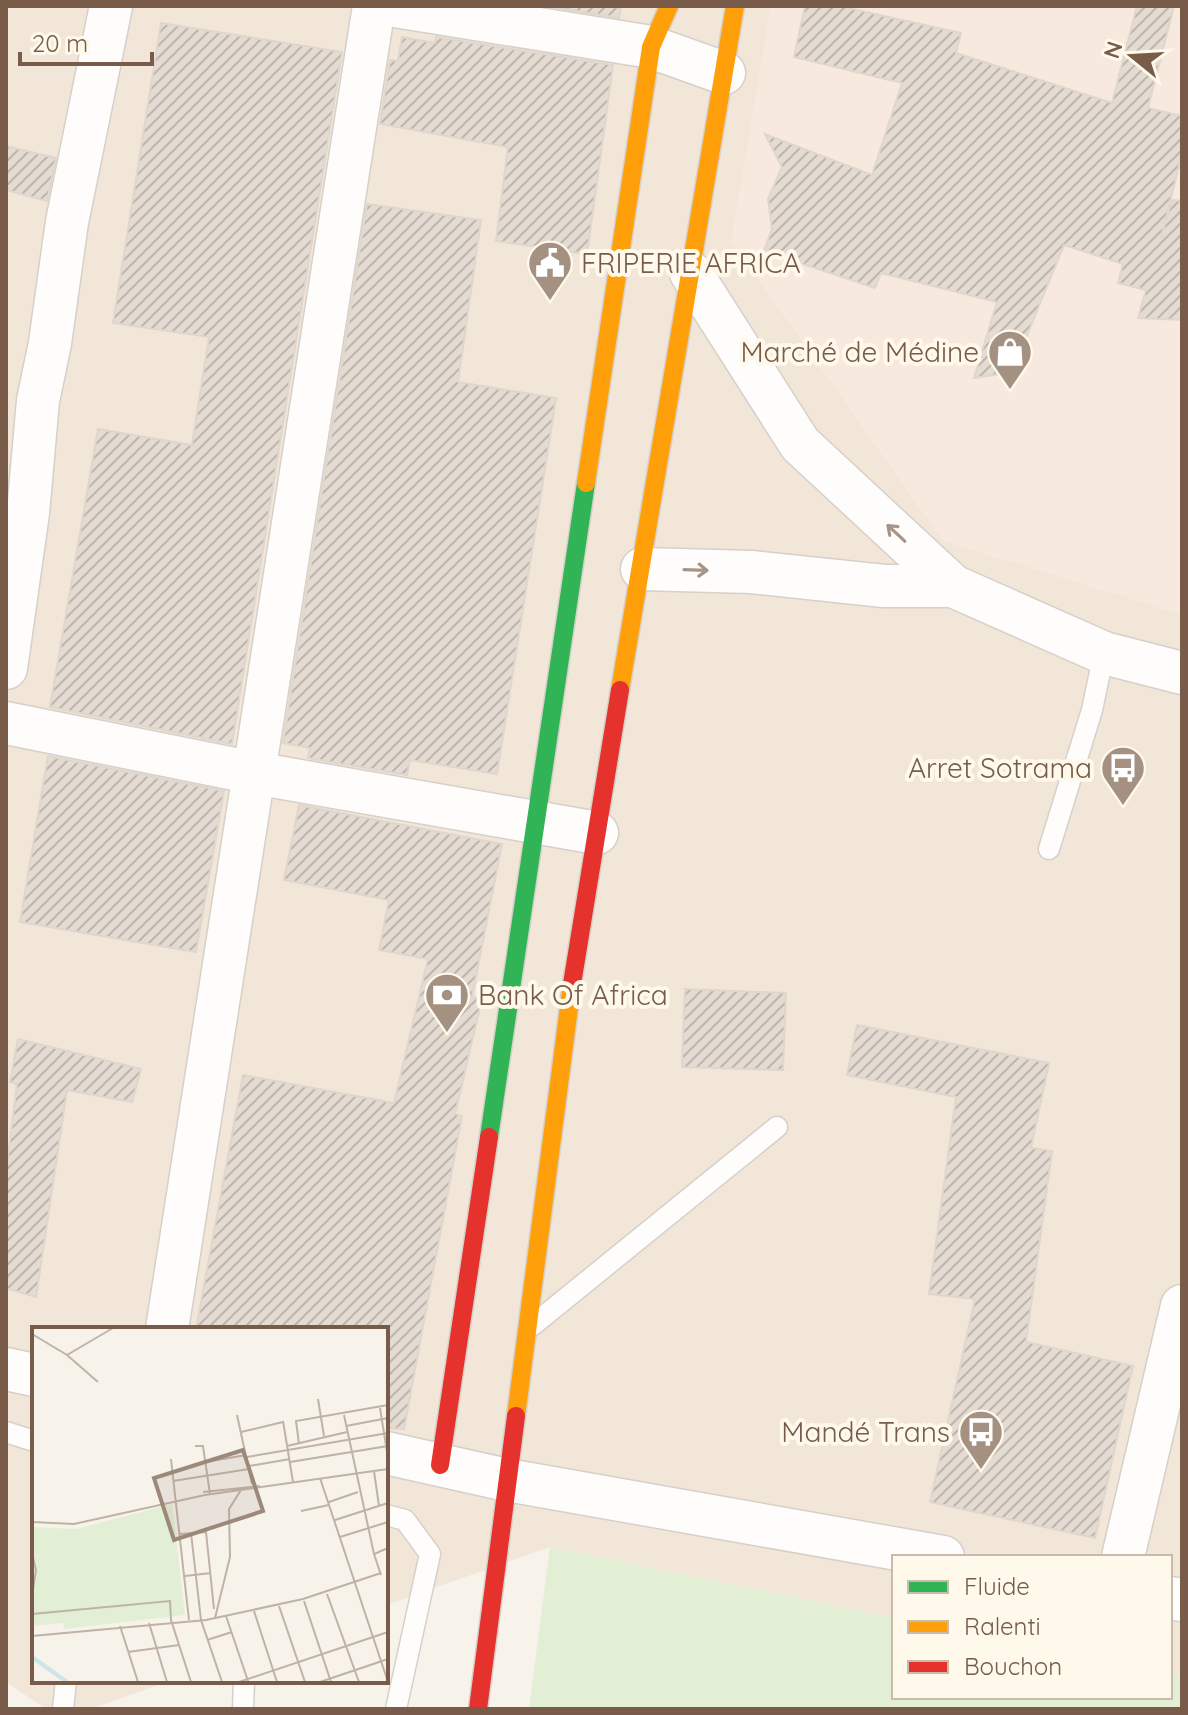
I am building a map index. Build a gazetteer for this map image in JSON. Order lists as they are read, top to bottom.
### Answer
{
  "places": {
    "public building": ["FRIPERIE AFRICA"],
    "shop": ["Marché de Médine"],
    "bus stop": ["Arret Sotrama", "Mandé Trans"],
    "bank": ["Bank Of Africa"]
  },
  "legend": ["Fluide", "Ralenti", "Bouchon"],
  "scale_bar": "20 m",
  "north": "left"
}
